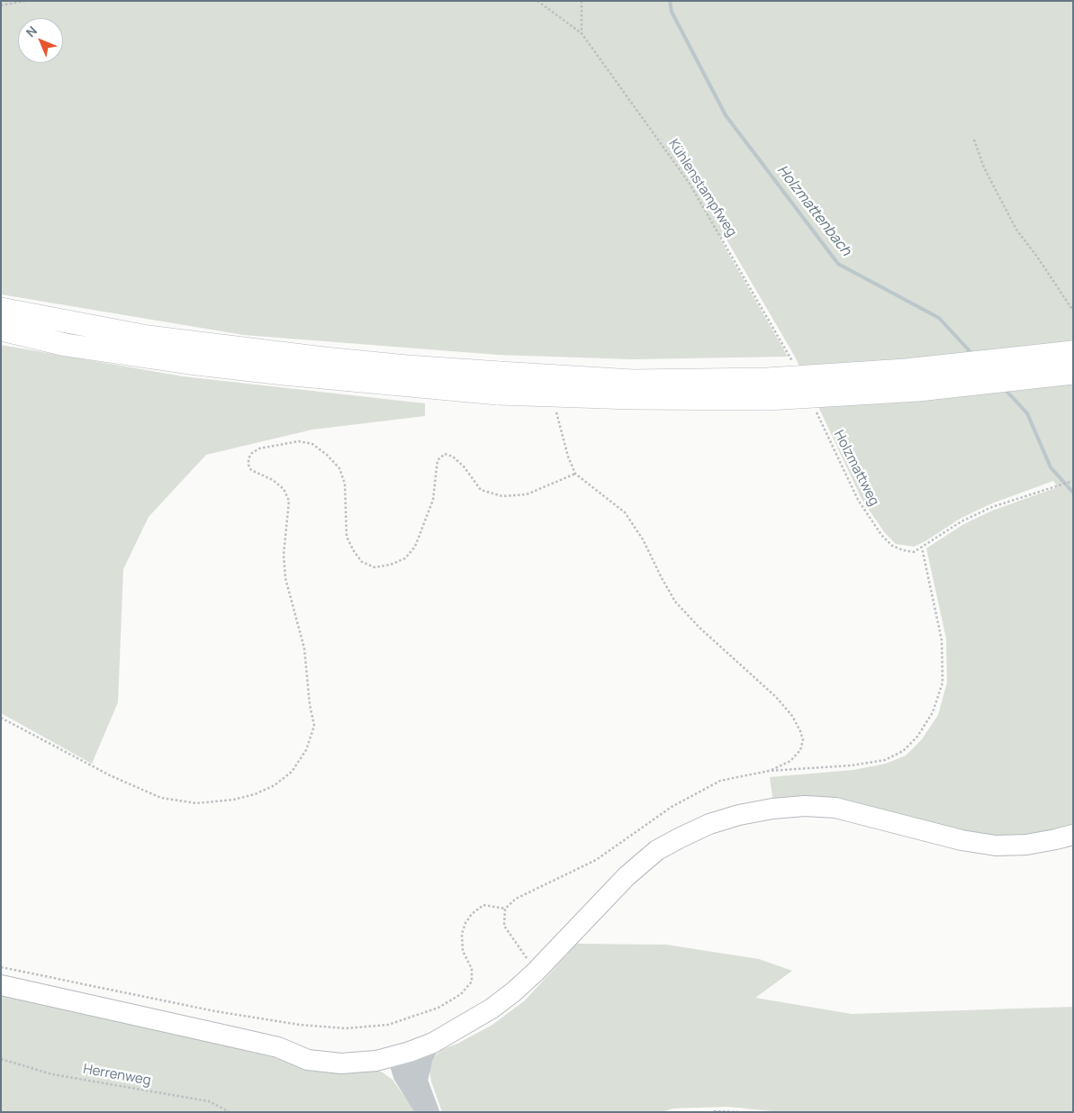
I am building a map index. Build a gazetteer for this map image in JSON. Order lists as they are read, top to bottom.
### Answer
{
  "streets": {
    "path": ["Kühlenstampfweg", "Holzmattweg", "Herrenweg"]
  },
  "water": ["Holzmattenbach"],
  "north": "top left"
}
